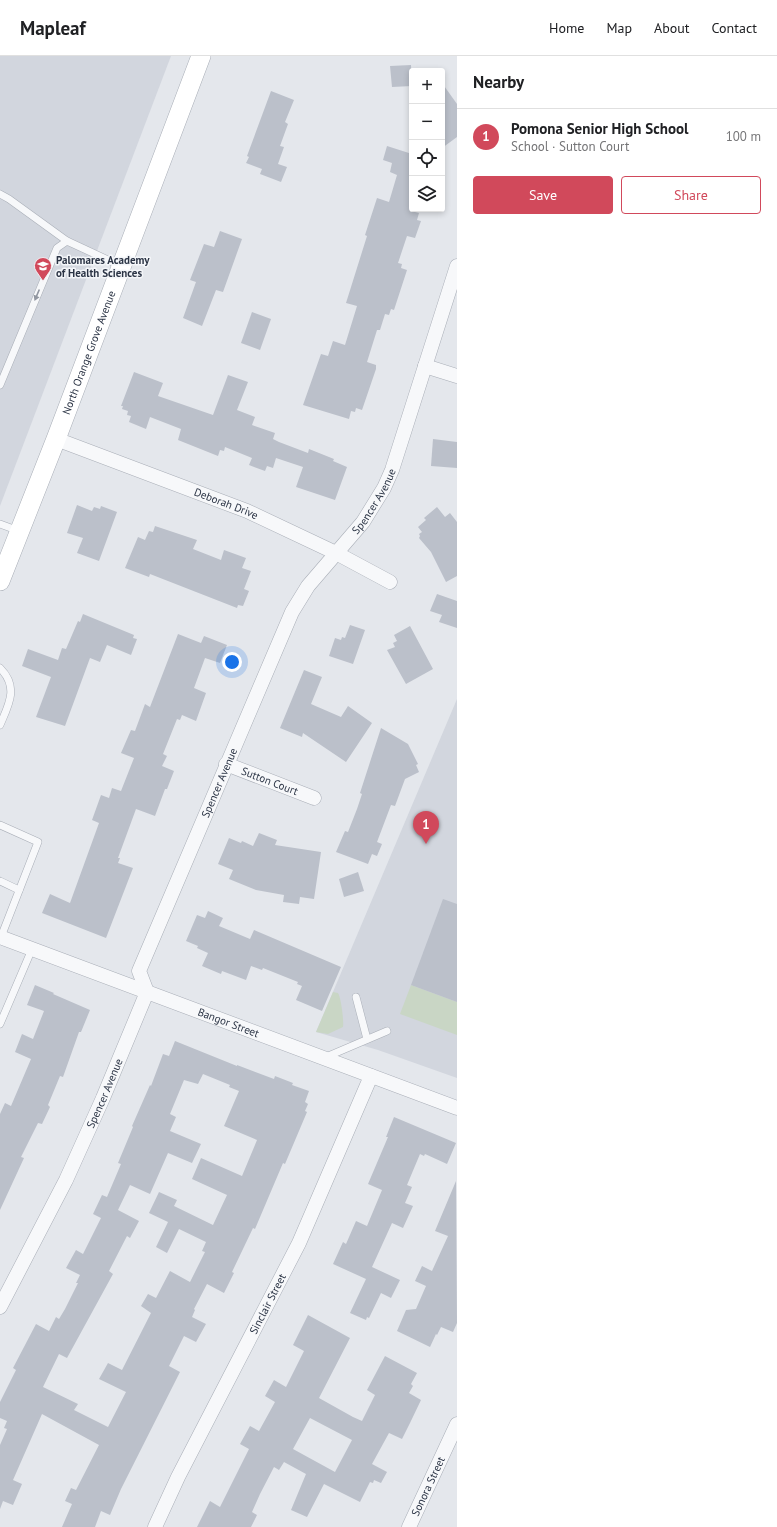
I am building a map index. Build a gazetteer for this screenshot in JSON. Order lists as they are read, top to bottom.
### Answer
{
  "streets": {
    "main road": ["North Orange Grove Avenue"],
    "street": [
      "Spencer Avenue",
      "Deborah Drive",
      "Sutton Court",
      "Bangor Street",
      "Sinclair Street",
      "Sonora Street"
    ]
  },
  "crossings": [
    ["North Orange Grove Avenue", "Deborah Drive"],
    ["Spencer Avenue", "Deborah Drive"],
    ["Spencer Avenue", "Sutton Court"],
    ["Spencer Avenue", "Bangor Street"],
    ["Bangor Street", "Sinclair Street"]
  ],
  "places": {
    "school or university": ["Palomares Academy of Health Sciences"]
  },
  "page": {
    "header": "Mapleaf",
    "nav": [
      "Home",
      "Map",
      "About",
      "Contact"
    ],
    "heading": "Nearby",
    "map_buttons": ["+", "−"],
    "list": [
      {
        "mark": "1",
        "name": "Pomona Senior High School",
        "note": "School · Sutton Court",
        "value": "100 m"
      }
    ],
    "buttons": ["Save", "Share"],
    "pins": "1"
  }
}
